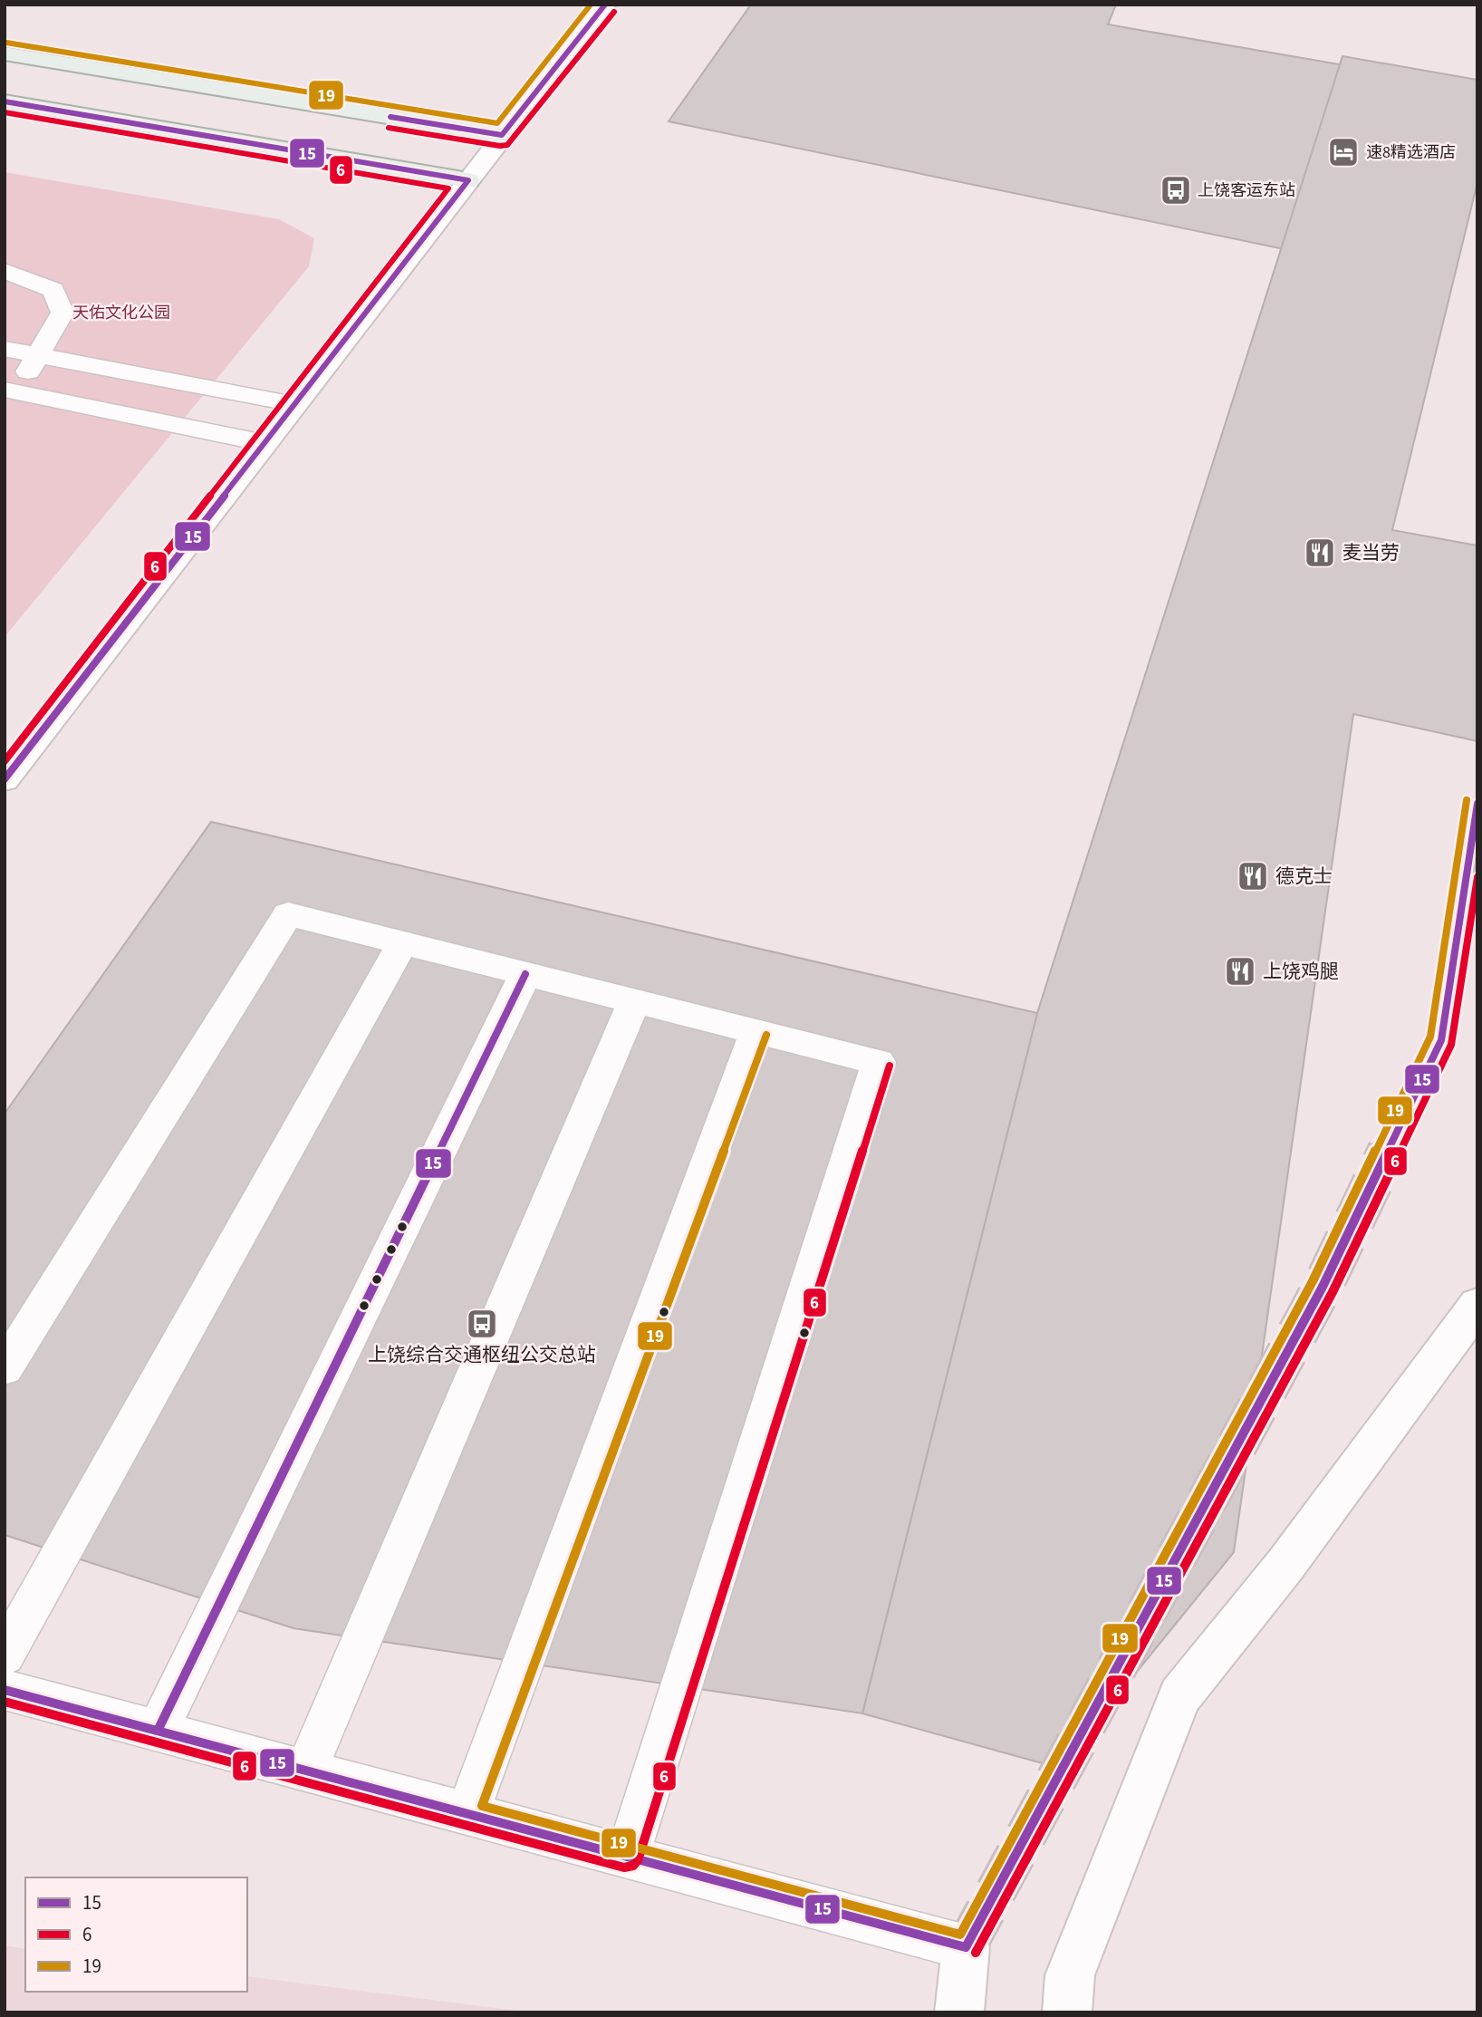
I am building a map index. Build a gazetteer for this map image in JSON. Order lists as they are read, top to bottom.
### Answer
{
  "parks": ["天佑文化公园"],
  "places": {
    "hotel": ["速8精选酒店"],
    "bus stop": ["上饶客运东站", "上饶综合交通枢纽公交总站"],
    "restaurant": ["麦当劳", "德克士", "上饶鸡腿"]
  },
  "lines": ["transit line 15", "transit line 19", "transit line 6"],
  "legend": ["15", "6", "19"]
}
